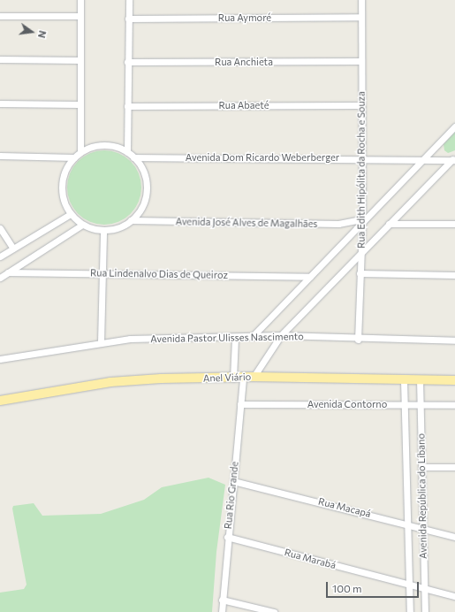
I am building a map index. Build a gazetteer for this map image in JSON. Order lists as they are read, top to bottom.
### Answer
{
  "streets": {
    "main road": ["Anel Viário"],
    "street": [
      "Rua Aymoré",
      "Rua Anchieta",
      "Rua Abaeté",
      "Avenida Dom Ricardo Weberberger",
      "Rua Edith Hipólita da Rocha e Souza",
      "Avenida José Alves de Magalhães",
      "Rua Lindenalvo Dias de Queiroz",
      "Avenida Pastor Ulisses Nascimento",
      "Avenida Contorno",
      "Rua Rio Grande",
      "Avenida República do Líbano",
      "Rua Macapá",
      "Rua Marabá"
    ]
  },
  "crossings": [
    ["Rua Aymoré", "Rua Edith Hipólita da Rocha e Souza"],
    ["Rua Anchieta", "Rua Edith Hipólita da Rocha e Souza"],
    ["Rua Abaeté", "Rua Edith Hipólita da Rocha e Souza"],
    ["Avenida Dom Ricardo Weberberger", "Rua Edith Hipólita da Rocha e Souza"],
    ["Avenida Dom Ricardo Weberberger", "Avenida José Alves de Magalhães"],
    ["Rua Edith Hipólita da Rocha e Souza", "Avenida José Alves de Magalhães"],
    ["Rua Edith Hipólita da Rocha e Souza", "Avenida Pastor Ulisses Nascimento"],
    ["Anel Viário", "Rua Rio Grande"],
    ["Anel Viário", "Avenida República do Líbano"],
    ["Avenida Contorno", "Rua Rio Grande"],
    ["Avenida Contorno", "Avenida República do Líbano"],
    ["Rua Rio Grande", "Rua Macapá"],
    ["Rua Rio Grande", "Rua Marabá"],
    ["Avenida República do Líbano", "Rua Macapá"],
    ["Avenida República do Líbano", "Rua Marabá"]
  ],
  "scale_bar": "100 m",
  "north": "right"
}
